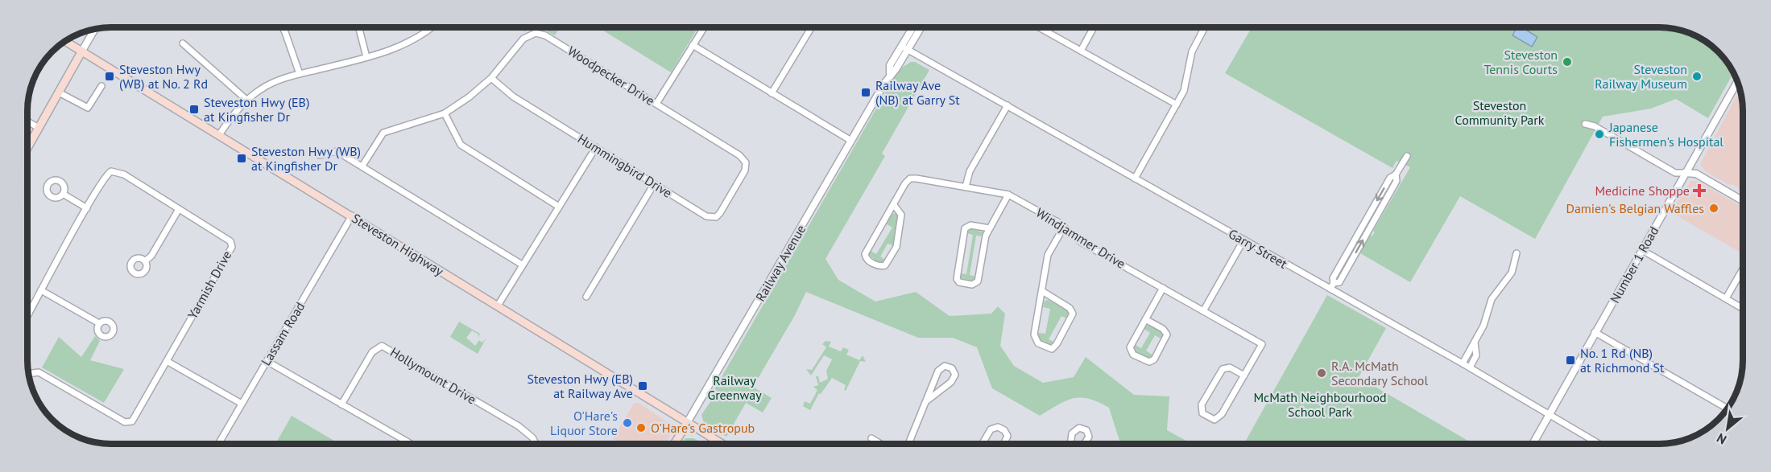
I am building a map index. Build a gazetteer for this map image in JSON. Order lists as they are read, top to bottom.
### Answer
{
  "streets": {
    "main road": ["Steveston Highway", "Railway Avenue"],
    "street": [
      "Woodpecker Drive",
      "Hummingbird Drive",
      "Windjammer Drive",
      "Garry Street",
      "Number 1 Road",
      "Yarmish Drive",
      "Lassam Road",
      "Hollymount Drive"
    ]
  },
  "crossings": [
    ["Woodpecker Drive", "Hummingbird Drive"],
    ["Steveston Highway", "Railway Avenue"],
    ["Steveston Highway", "Lassam Road"],
    ["Garry Street", "Railway Avenue"],
    ["Garry Street", "Number 1 Road"]
  ],
  "parks": ["Steveston Community Park", "Railway Greenway", "McMath Neighbourhood School Park"],
  "places": {
    "other": [
      "Steveston Tennis Courts",
      "Steveston Railway Museum",
      "Japanese Fishermen's Hospital",
      "Damien's Belgian Waffles",
      "R.A. McMath Secondary School",
      "O'Hare's Liquor Store",
      "O'Hare's Gastropub"
    ],
    "transit": [
      "Steveston Hwy (WB) at No. 2 Rd",
      "Railway Ave (NB) at Garry St",
      "Steveston Hwy (EB) at Kingfisher Dr",
      "Steveston Hwy (WB) at Kingfisher Dr",
      "No. 1 Rd (NB) at Richmond St",
      "Steveston Hwy (EB) at Railway Ave"
    ],
    "health": ["Medicine Shoppe"]
  },
  "north": "bottom left"
}
